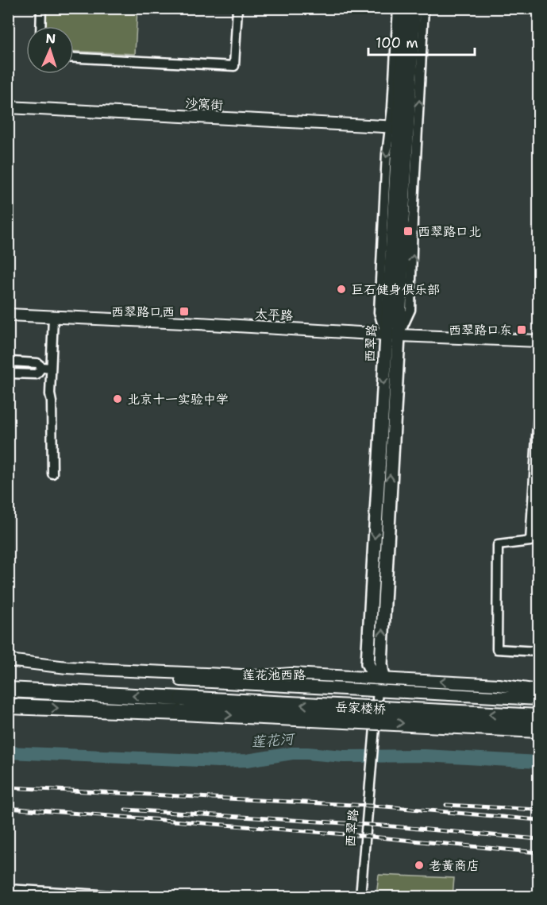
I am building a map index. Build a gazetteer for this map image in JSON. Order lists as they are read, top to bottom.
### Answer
{
  "streets": {
    "highway": ["岳家楼桥"],
    "main road": ["西翠路"],
    "street": ["沙窝街", "太平路", "莲花池西路"]
  },
  "crossings": [
    ["沙窝街", "西翠路"],
    ["太平路", "西翠路"],
    ["西翠路", "莲花池西路"]
  ],
  "water": ["莲花河"],
  "places": {
    "transit": ["西翠路口北", "西翠路口西", "西翠路口东"],
    "other": ["巨石健身俱乐部", "北京十一实验中学", "老黄商店"]
  },
  "scale_bar": "100 m",
  "north": "top"
}
